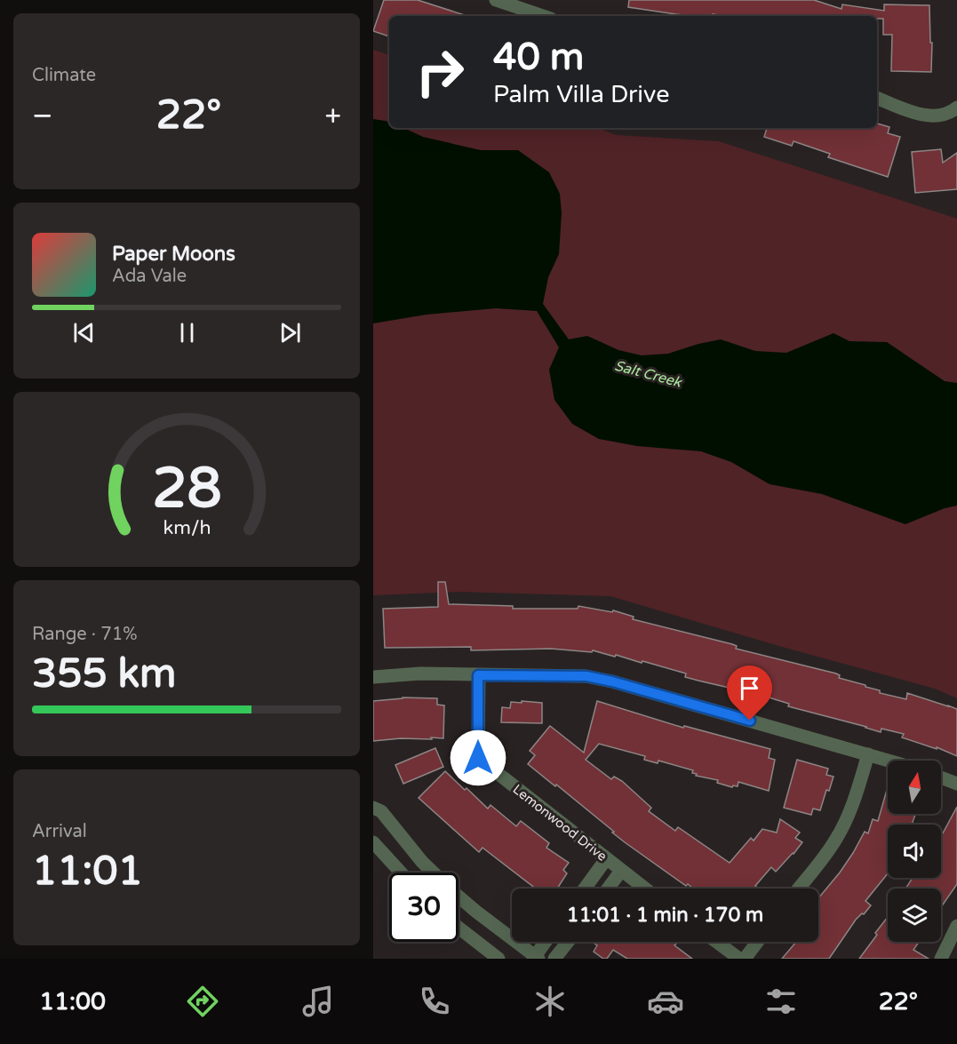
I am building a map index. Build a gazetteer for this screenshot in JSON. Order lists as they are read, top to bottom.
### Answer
{
  "streets": {
    "street": ["Lemonwood Drive"]
  },
  "water": ["Salt Creek"],
  "north": "top",
  "page": {
    "tile": [
      "Climate",
      ["Range · 71%", "355 km"],
      ["Arrival", "11:01"]
    ],
    "turn": ["40 m", "Palm Villa Drive"],
    "heat": ["−", "22°", "+"],
    "song": ["Paper Moons", "Ada Vale"],
    "limit": "30",
    "trip": "11:01 · 1 min · 170 m",
    "tabs": ["11:00", "22°"],
    "gauge": ["28", "km/h"]
  }
}
